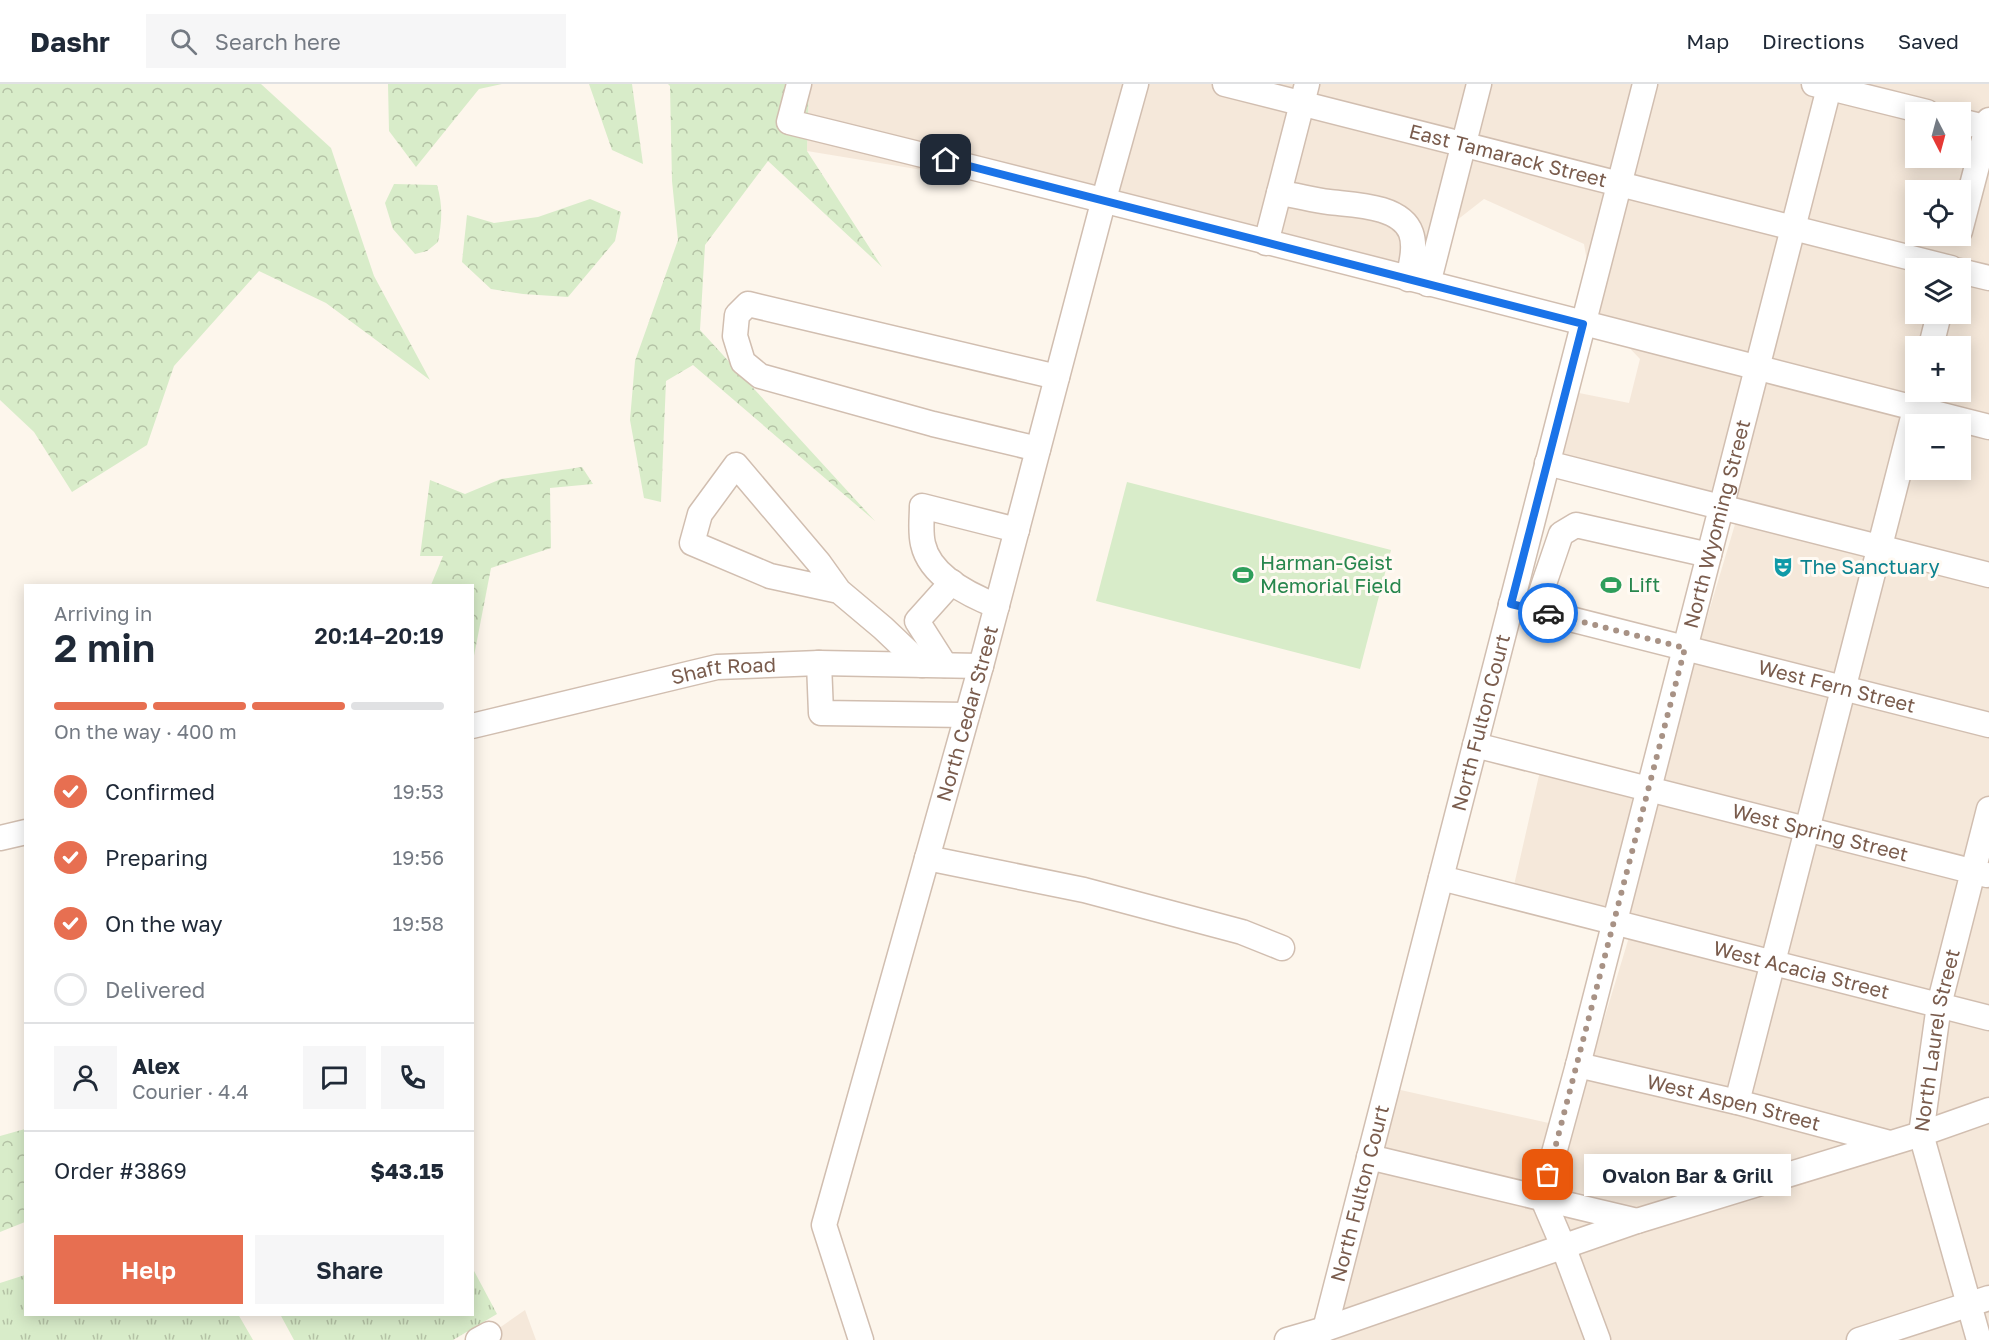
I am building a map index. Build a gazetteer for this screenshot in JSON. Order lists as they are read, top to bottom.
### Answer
{
  "streets": {
    "street": [
      "East Tamarack Street",
      "North Wyoming Street",
      "Shaft Road",
      "West Fern Street",
      "North Cedar Street",
      "North Fulton Court",
      "West Spring Street",
      "West Acacia Street",
      "North Laurel Street",
      "West Aspen Street"
    ]
  },
  "crossings": [
    ["East Tamarack Street", "North Wyoming Street"],
    ["East Tamarack Street", "North Fulton Court"],
    ["North Wyoming Street", "West Fern Street"],
    ["North Wyoming Street", "West Spring Street"],
    ["North Wyoming Street", "West Acacia Street"],
    ["North Wyoming Street", "West Aspen Street"],
    ["Shaft Road", "North Cedar Street"],
    ["West Fern Street", "North Fulton Court"],
    ["North Fulton Court", "West Spring Street"],
    ["North Fulton Court", "West Acacia Street"],
    ["West Spring Street", "North Laurel Street"],
    ["West Acacia Street", "North Laurel Street"]
  ],
  "places": {
    "theatre": ["The Sanctuary"],
    "sports": ["Harman-Geist Memorial Field", "Lift"],
    "other": ["Ovalon Bar & Grill"]
  },
  "north": "bottom",
  "page": {
    "header": "Dashr",
    "search": "Search here",
    "nav": ["Map", "Directions", "Saved"],
    "map_buttons": ["+", "−"],
    "heading": ["2 min", "Arriving in", "20:14–20:19"],
    "panel": [
      "Alex",
      "Courier · 4.4",
      "Order #3869",
      "$43.15"
    ],
    "bar": "On the way · 400 m",
    "list": [
      ["Confirmed", "19:53"],
      ["Preparing", "19:56"],
      ["On the way", "19:58"],
      "Delivered"
    ],
    "bubble": "Ovalon Bar & Grill",
    "buttons": ["Help", "Share"]
  }
}
